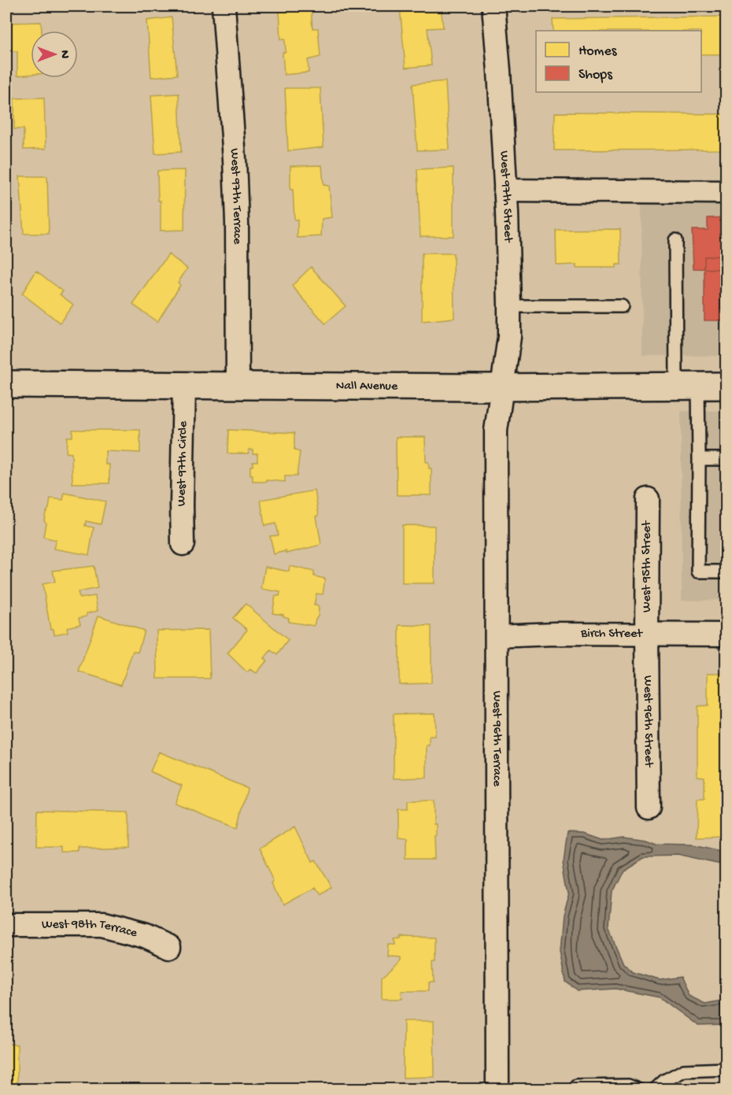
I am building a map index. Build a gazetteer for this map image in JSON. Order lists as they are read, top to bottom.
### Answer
{
  "streets": {
    "main road": ["Nall Avenue"],
    "street": [
      "West 97th Terrace",
      "West 97th Street",
      "West 97th Circle",
      "West 95th Street",
      "Birch Street",
      "West 96th Street",
      "West 96th Terrace",
      "West 98th Terrace"
    ]
  },
  "crossings": [
    ["West 97th Terrace", "Nall Avenue"],
    ["West 97th Street", "Nall Avenue"],
    ["West 97th Street", "West 96th Terrace"],
    ["Nall Avenue", "West 97th Circle"],
    ["Nall Avenue", "West 96th Terrace"],
    ["West 95th Street", "Birch Street"],
    ["West 95th Street", "West 96th Street"],
    ["Birch Street", "West 96th Street"],
    ["Birch Street", "West 96th Terrace"]
  ],
  "legend": ["Homes", "Shops"],
  "north": "right"
}
